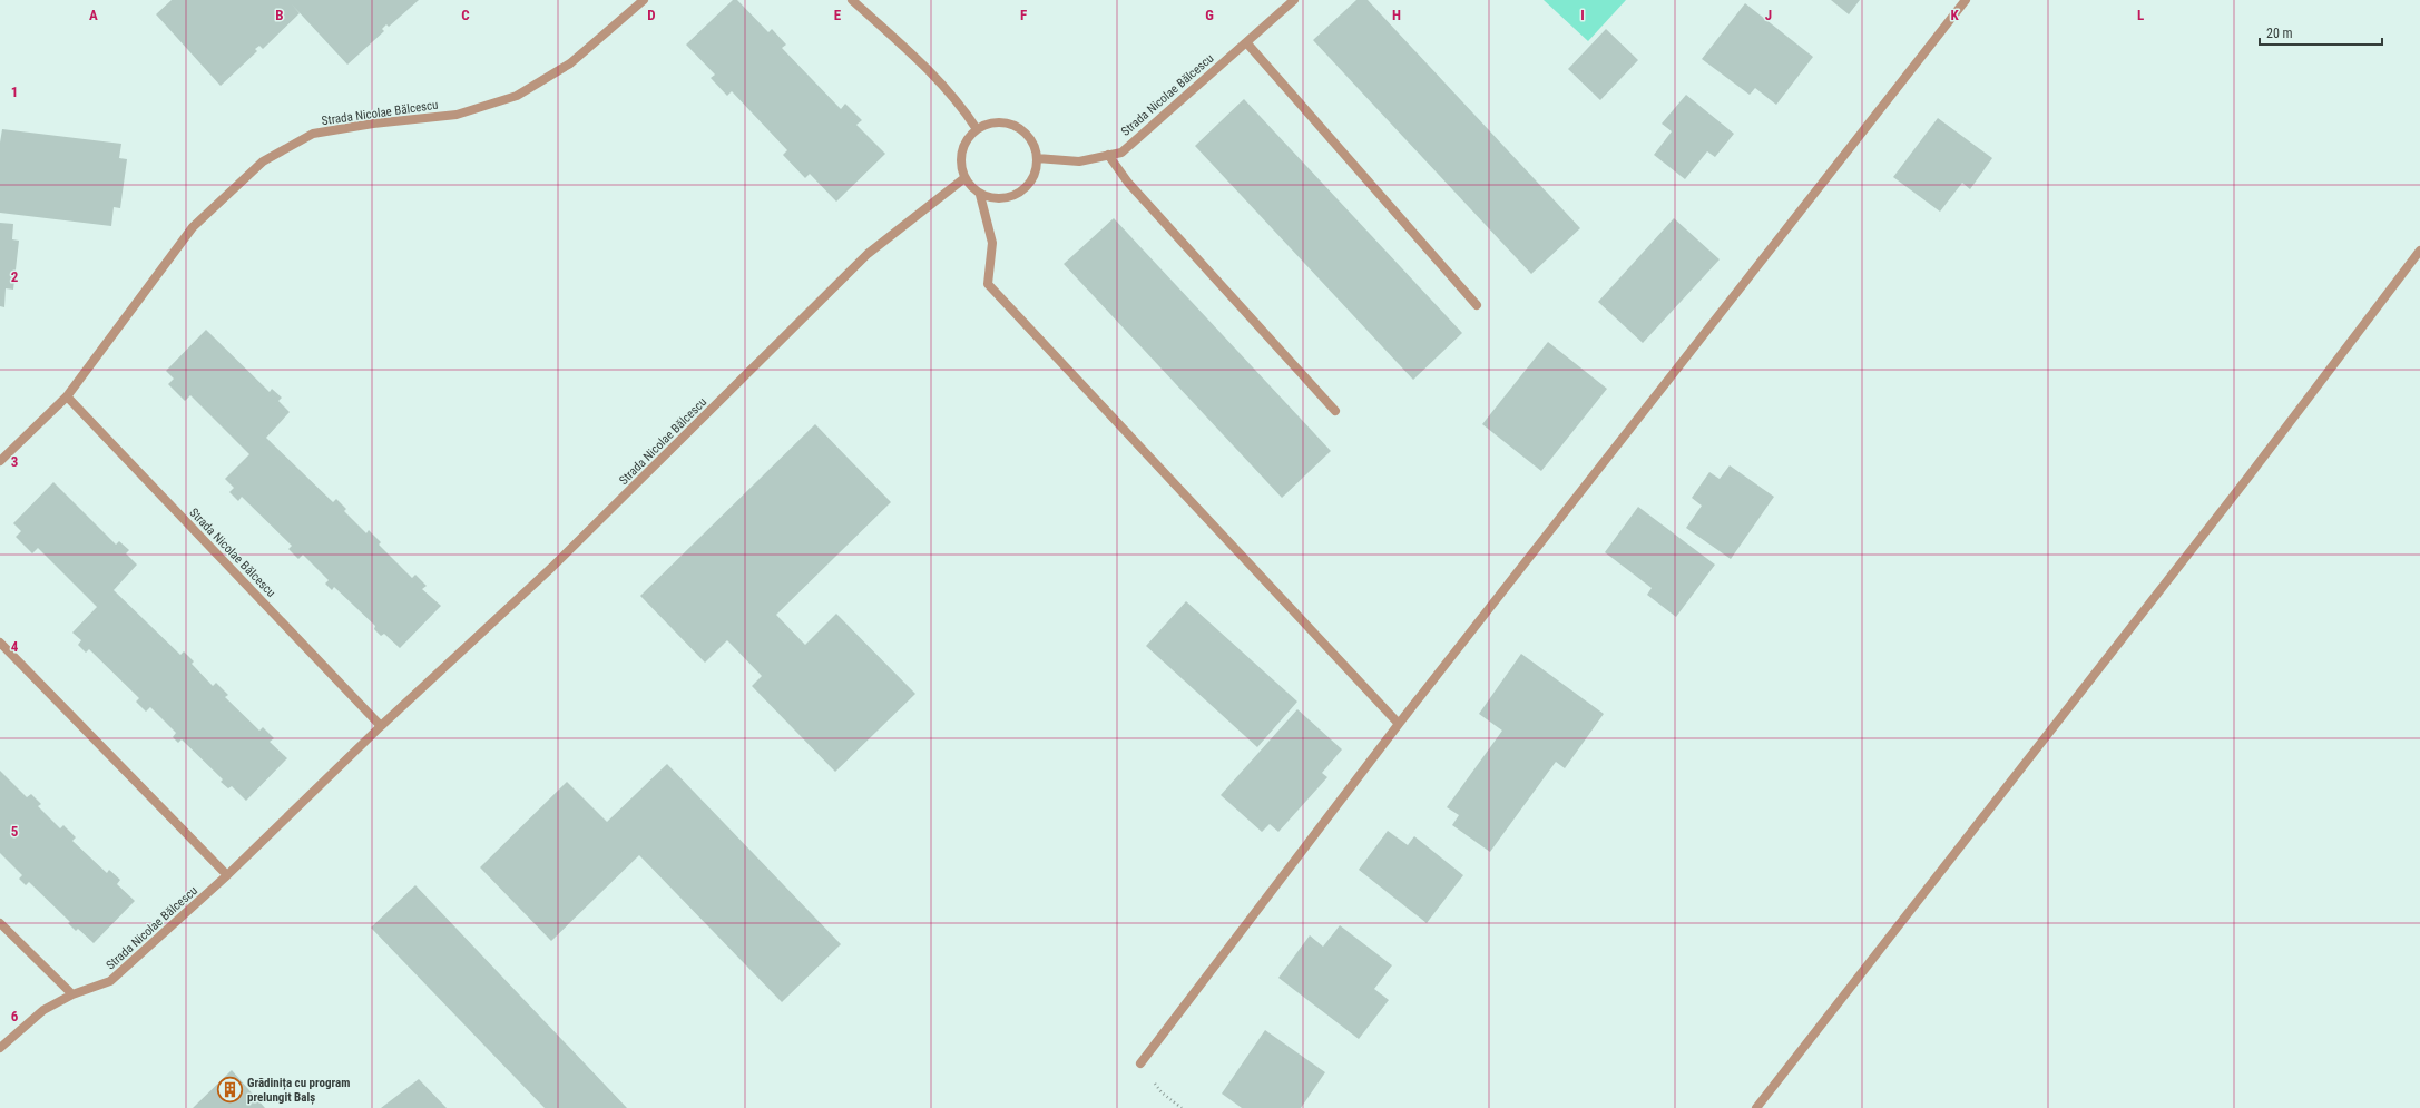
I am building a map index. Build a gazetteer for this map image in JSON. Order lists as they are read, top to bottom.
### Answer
{
  "streets": {
    "street": ["Strada Nicolae Bălcescu"]
  },
  "places": {
    "building": ["Grădinița cu program prelungit Balș"]
  },
  "scale_bar": "20 m",
  "grid": {
    "columns": [
      "A",
      "B",
      "C",
      "D",
      "E",
      "F",
      "G",
      "H",
      "I",
      "J",
      "K",
      "L"
    ],
    "rows": [
      "1",
      "2",
      "3",
      "4",
      "5",
      "6"
    ]
  }
}
